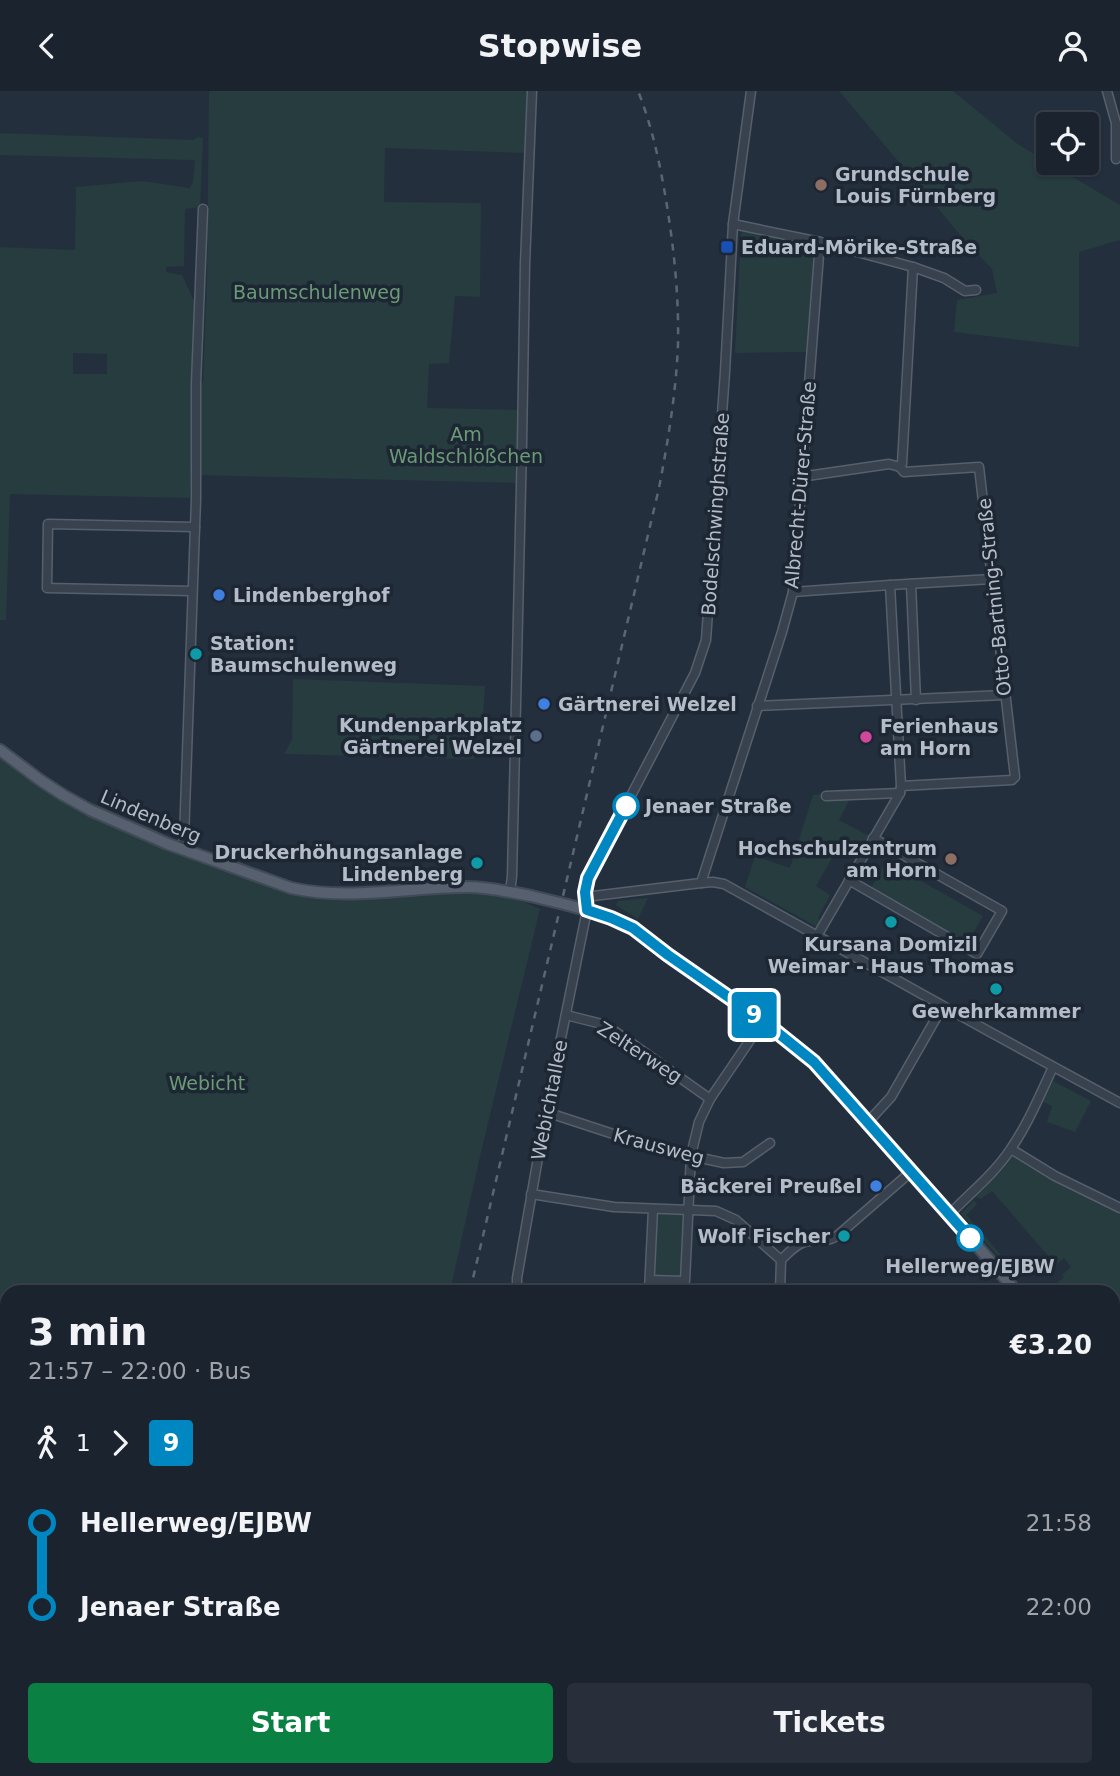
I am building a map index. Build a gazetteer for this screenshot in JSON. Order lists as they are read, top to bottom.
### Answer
{
  "streets": {
    "main road": ["Lindenberg"],
    "street": [
      "Albrecht-Dürer-Straße",
      "Bodelschwinghstraße",
      "Otto-Bartning-Straße",
      "Zelterweg",
      "Webichtallee",
      "Krausweg"
    ]
  },
  "crossings": [
    ["Bodelschwinghstraße", "Webichtallee"],
    ["Zelterweg", "Webichtallee"],
    ["Webichtallee", "Krausweg"]
  ],
  "parks": ["Baumschulenweg", "Am Waldschlößchen", "Webicht"],
  "places": {
    "other": [
      "Grundschule Louis Fürnberg",
      "Lindenberghof",
      "Station: Baumschulenweg",
      "Gärtnerei Welzel",
      "Kundenparkplatz Gärtnerei Welzel",
      "Ferienhaus am Horn",
      "Jenaer Straße",
      "Hochschulzentrum am Horn",
      "Druckerhöhungsanlage Lindenberg",
      "Kursana Domizil Weimar - Haus Thomas",
      "Gewehrkammer",
      "Bäckerei Preußel",
      "Wolf Fischer",
      "Hellerweg/EJBW"
    ],
    "transit": ["Eduard-Mörike-Straße"]
  },
  "lines": ["bus line 9"],
  "page": {
    "header": "Stopwise",
    "on_map": "9",
    "heading": ["3 min", "21:57 – 22:00 · Bus", "€3.20"],
    "legs": ["1", "9"],
    "list": [
      {
        "name": "Hellerweg/EJBW",
        "value": "21:58"
      },
      {
        "name": "Jenaer Straße",
        "value": "22:00"
      }
    ],
    "buttons": ["Start", "Tickets"]
  }
}
